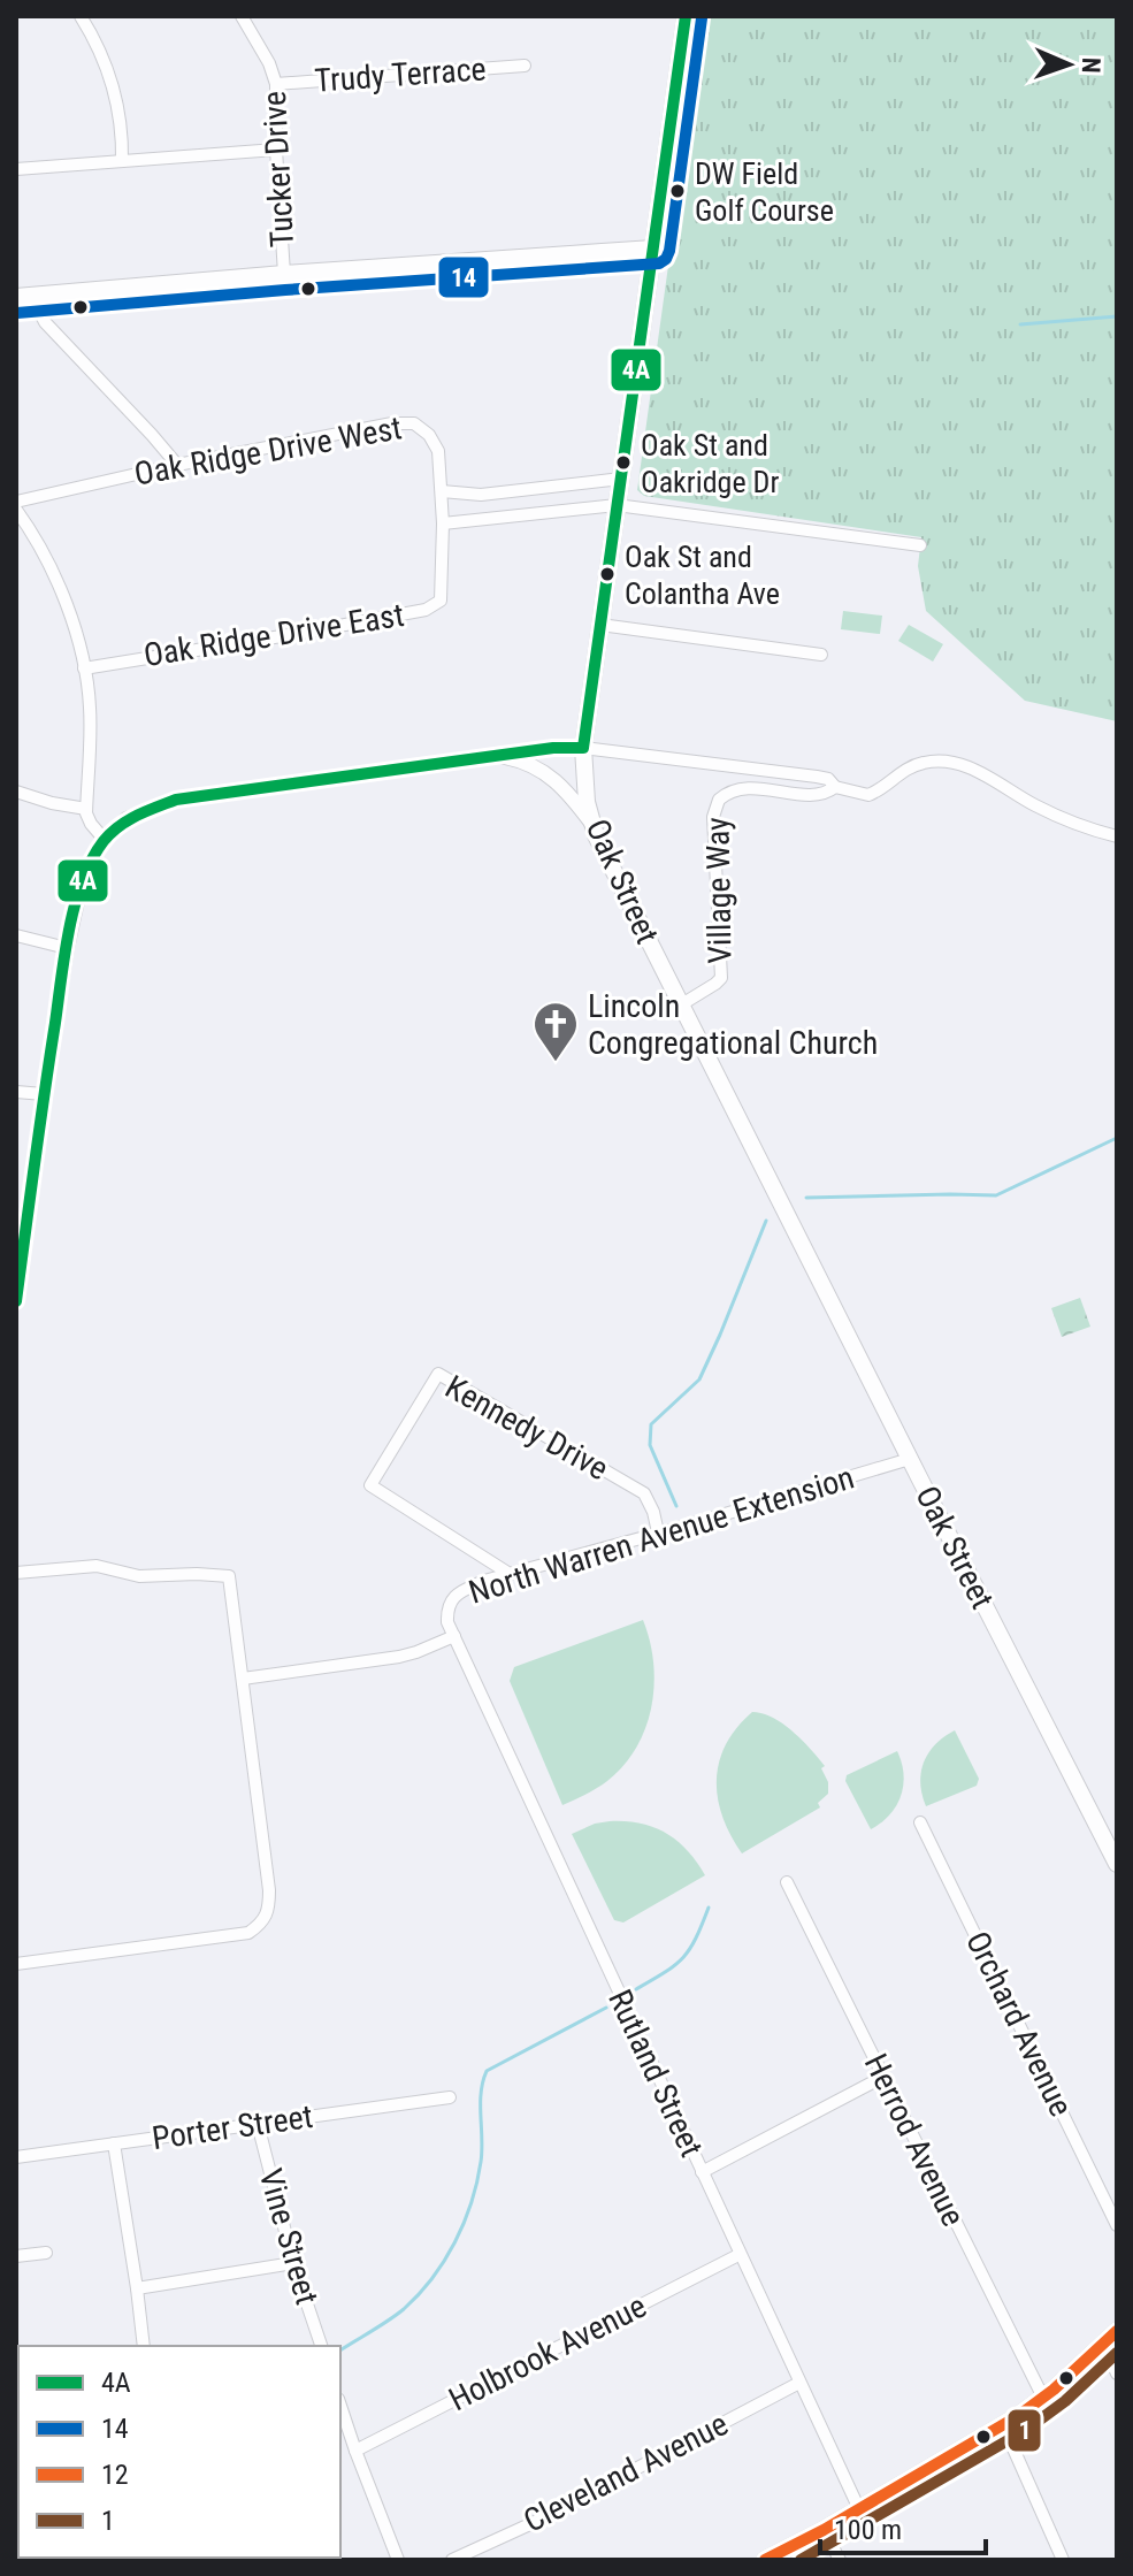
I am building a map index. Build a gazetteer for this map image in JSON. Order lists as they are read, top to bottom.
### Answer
{
  "streets": {
    "main road": ["Oak Street"],
    "street": [
      "Trudy Terrace",
      "Tucker Drive",
      "Oak Ridge Drive West",
      "Oak Ridge Drive East",
      "Village Way",
      "Kennedy Drive",
      "North Warren Avenue Extension",
      "Orchard Avenue",
      "Rutland Street",
      "Porter Street",
      "Herrod Avenue",
      "Vine Street",
      "Holbrook Avenue",
      "Cleveland Avenue"
    ]
  },
  "crossings": [
    ["Trudy Terrace", "Tucker Drive"],
    ["Oak Ridge Drive West", "Oak Ridge Drive East"],
    ["Oak Street", "Village Way"],
    ["Oak Street", "North Warren Avenue Extension"],
    ["Kennedy Drive", "North Warren Avenue Extension"],
    ["North Warren Avenue Extension", "Rutland Street"],
    ["Rutland Street", "Holbrook Avenue"],
    ["Rutland Street", "Cleveland Avenue"],
    ["Porter Street", "Vine Street"]
  ],
  "places": {
    "other": ["DW Field Golf Course", "Oak St and Oakridge Dr", "Oak St and Colantha Ave"],
    "church": ["Lincoln Congregational Church"]
  },
  "lines": [
    "transit line 4A",
    "transit line 14",
    "transit line 12",
    "transit line 1"
  ],
  "legend": [
    "4A",
    "14",
    "12",
    "1"
  ],
  "scale_bar": "100 m",
  "north": "right"
}
